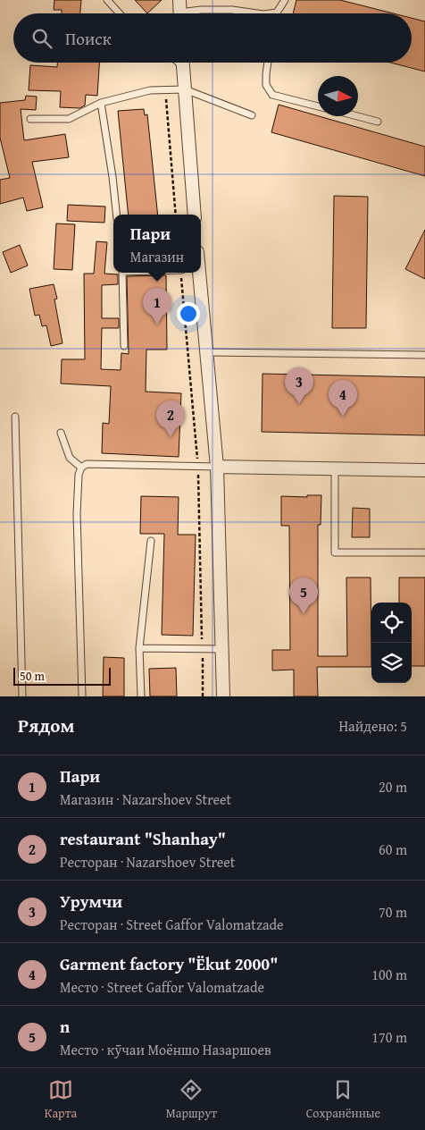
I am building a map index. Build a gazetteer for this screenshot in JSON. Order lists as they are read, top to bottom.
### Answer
{
  "scale_bar": "50 m",
  "north": "right",
  "page": {
    "search": "Поиск",
    "popup": ["Пари", "Магазин"],
    "pins": [
      "1",
      "3",
      "4",
      "2",
      "5"
    ],
    "scale": "50 m",
    "heading": ["Рядом", "Найдено: 5"],
    "list": [
      {
        "mark": "1",
        "name": "Пари",
        "note": "Магазин · Nazarshoev Street",
        "value": "20 m"
      },
      {
        "mark": "2",
        "name": "restaurant \"Shanhay\"",
        "note": "Ресторан · Nazarshoev Street",
        "value": "60 m"
      },
      {
        "mark": "3",
        "name": "Урумчи",
        "note": "Ресторан · Street Gaffor Valomatzade",
        "value": "70 m"
      },
      {
        "mark": "4",
        "name": "Garment factory \"Ёkut 2000\"",
        "note": "Место · Street Gaffor Valomatzade",
        "value": "100 m"
      },
      {
        "mark": "5",
        "name": "n",
        "note": "Место · кӯчаи Моёншо Назаршоев",
        "value": "170 m"
      }
    ],
    "nav": ["Карта", "Маршрут", "Сохранённые"]
  }
}
